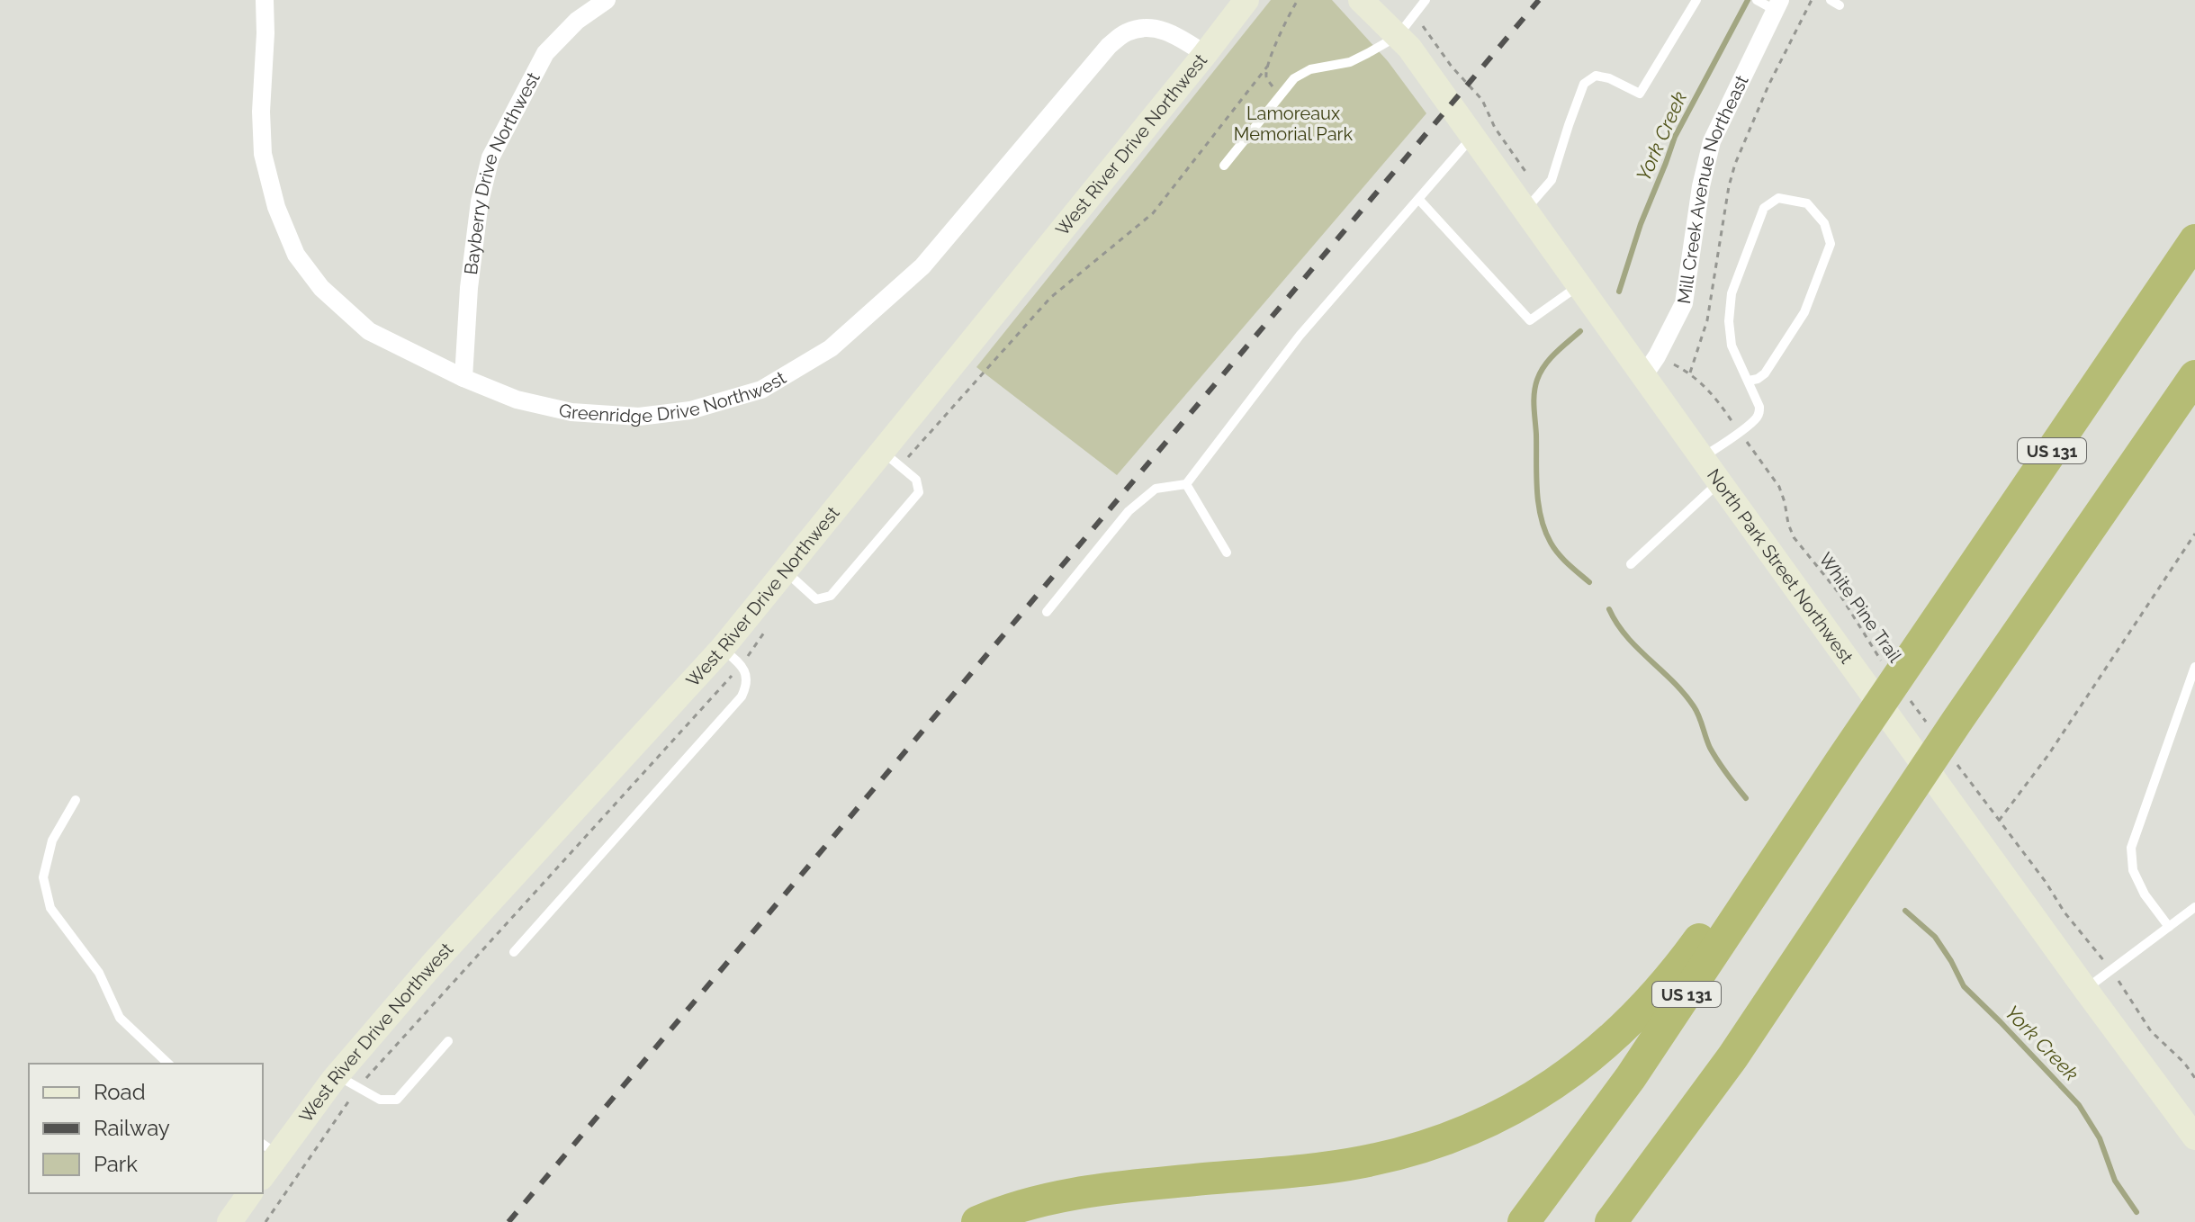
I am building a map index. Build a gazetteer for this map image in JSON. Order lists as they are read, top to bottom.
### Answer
{
  "streets": {
    "highway": ["US 131"],
    "main road": ["West River Drive Northwest", "North Park Street Northwest"],
    "street": ["Bayberry Drive Northwest", "Mill Creek Avenue Northeast", "Greenridge Drive Northwest"],
    "path": ["White Pine Trail"]
  },
  "crossings": [
    ["West River Drive Northwest", "Greenridge Drive Northwest"],
    ["Bayberry Drive Northwest", "Greenridge Drive Northwest"],
    ["Mill Creek Avenue Northeast", "North Park Street Northwest"],
    ["US 131", "White Pine Trail"]
  ],
  "water": ["York Creek"],
  "parks": ["Lamoreaux Memorial Park"],
  "legend": ["Road", "Railway", "Park"]
}
